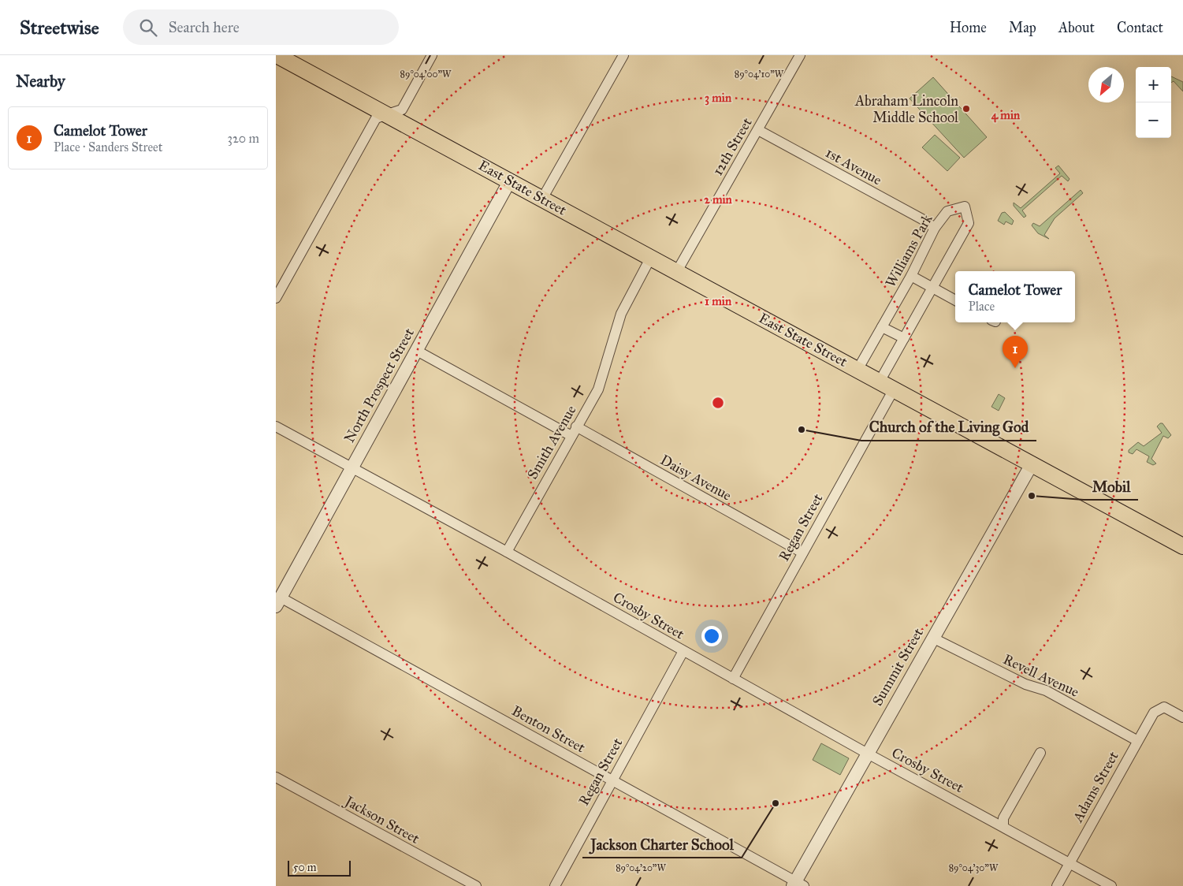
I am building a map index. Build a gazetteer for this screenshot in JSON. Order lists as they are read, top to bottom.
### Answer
{
  "streets": {
    "main road": ["East State Street"],
    "street": [
      "12th Street",
      "1st Avenue",
      "Williams Park",
      "North Prospect Street",
      "Smith Avenue",
      "Daisy Avenue",
      "Regan Street",
      "Crosby Street",
      "Summit Street",
      "Revell Avenue",
      "Benton Street",
      "Adams Street",
      "Jackson Street"
    ]
  },
  "crossings": [
    ["12th Street", "1st Avenue"],
    ["12th Street", "East State Street"],
    ["1st Avenue", "Williams Park"],
    ["East State Street", "Williams Park"],
    ["East State Street", "North Prospect Street"],
    ["East State Street", "Smith Avenue"],
    ["East State Street", "Regan Street"],
    ["East State Street", "Summit Street"],
    ["North Prospect Street", "Crosby Street"],
    ["North Prospect Street", "Benton Street"],
    ["Smith Avenue", "Daisy Avenue"],
    ["Smith Avenue", "Crosby Street"],
    ["Daisy Avenue", "Regan Street"],
    ["Regan Street", "Crosby Street"],
    ["Regan Street", "Benton Street"],
    ["Crosby Street", "Summit Street"],
    ["Crosby Street", "Adams Street"],
    ["Summit Street", "Revell Avenue"],
    ["Summit Street", "Benton Street"],
    ["Revell Avenue", "Adams Street"]
  ],
  "places": [
    "Abraham Lincoln Middle School",
    "Church of the Living God",
    "Mobil",
    "Jackson Charter School"
  ],
  "scale_bar": "50 m",
  "north": "bottom left",
  "page": {
    "header": "Streetwise",
    "search": "Search here",
    "nav": [
      "Home",
      "Map",
      "About",
      "Contact"
    ],
    "heading": "Nearby",
    "map_buttons": ["+", "−"],
    "list": [
      {
        "mark": "1",
        "name": "Camelot Tower",
        "note": "Place · Sanders Street",
        "value": "320 m"
      }
    ],
    "popup": ["Camelot Tower", "Place"],
    "pins": "1",
    "scale": "50 m"
  },
  "coordinates": [
    "89°04'00\"W",
    "89°04'10\"W",
    "89°04'20\"W",
    "89°04'30\"W"
  ],
  "rings": [
    "3 min",
    "4 min",
    "2 min",
    "1 min"
  ]
}
